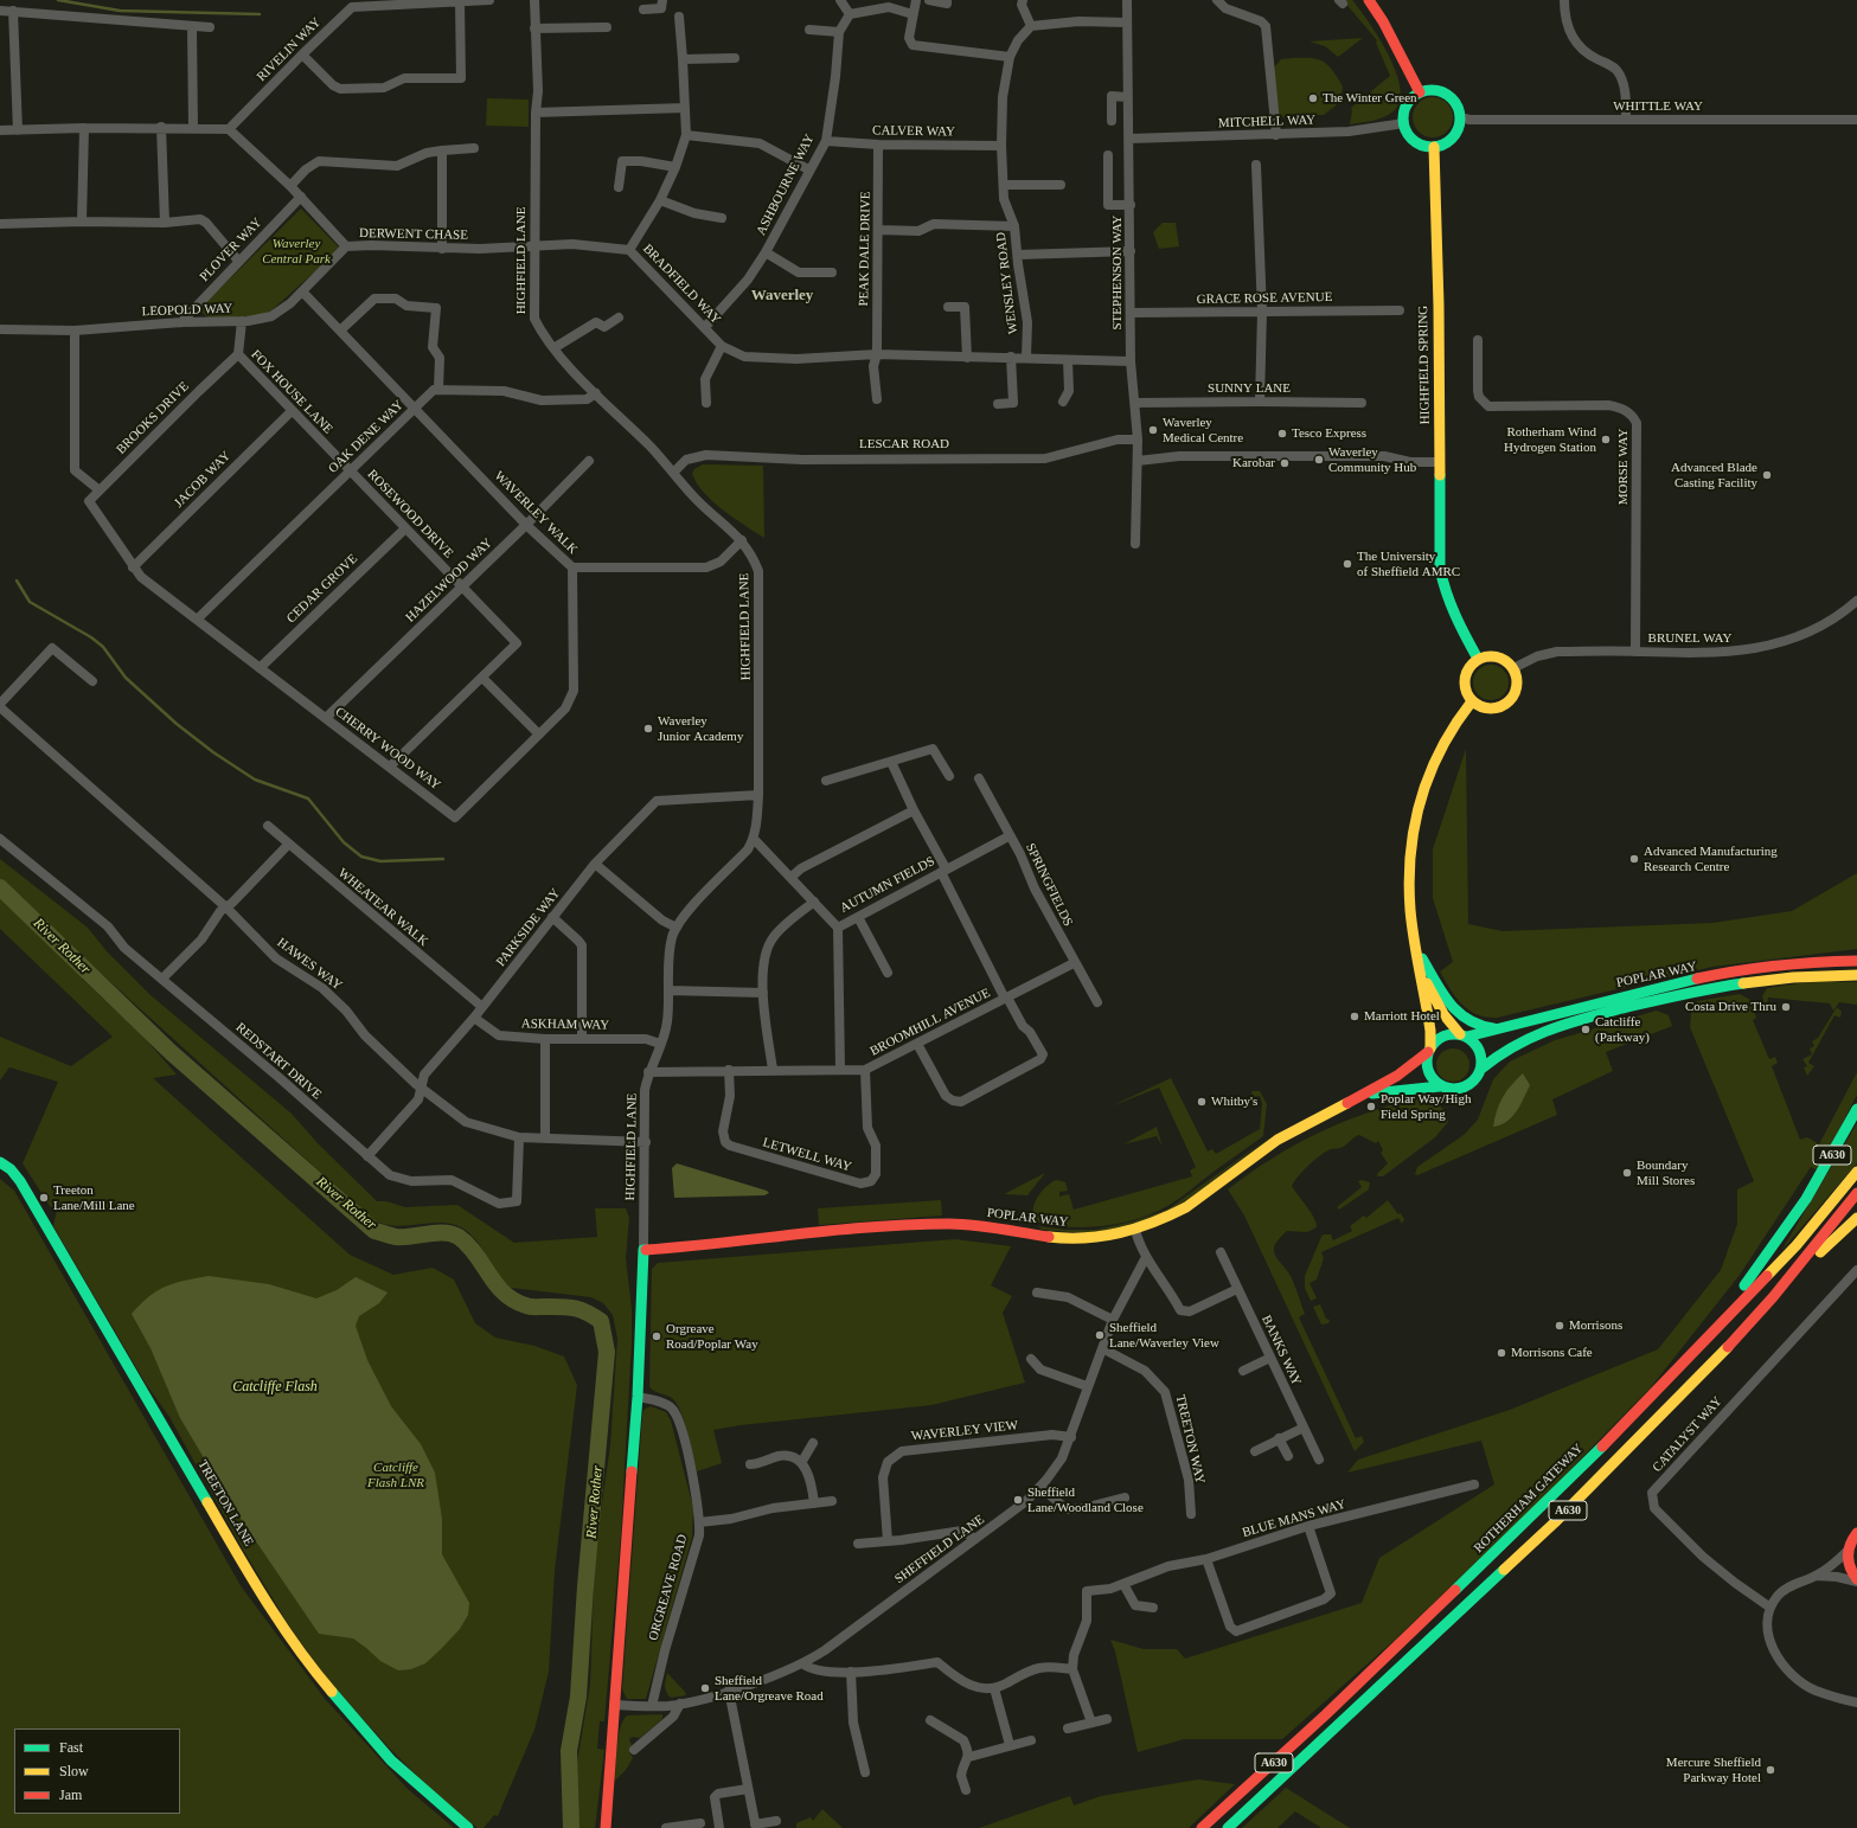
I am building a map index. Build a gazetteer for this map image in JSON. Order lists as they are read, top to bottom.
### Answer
{
  "streets": {
    "main road": [
      "HIGHFIELD SPRING",
      "POPLAR WAY",
      "A630",
      "ROTHERHAM GATEWAY",
      "TREETON LANE"
    ],
    "street": [
      "RIVELIN WAY",
      "WHITTLE WAY",
      "MITCHELL WAY",
      "CALVER WAY",
      "ASHBOURNE WAY",
      "DERWENT CHASE",
      "PEAK DALE DRIVE",
      "PLOVER WAY",
      "HIGHFIELD LANE",
      "STEPHENSON WAY",
      "WENSLEY ROAD",
      "BRADFIELD WAY",
      "GRACE ROSE AVENUE",
      "LEOPOLD WAY",
      "SUNNY LANE",
      "FOX HOUSE LANE",
      "BROOKS DRIVE",
      "OAK DENE WAY",
      "LESCAR ROAD",
      "MORSE WAY",
      "JACOB WAY",
      "WAVERLEY WALK",
      "ROSEWOOD DRIVE",
      "HAZELWOOD WAY",
      "CEDAR GROVE",
      "BRUNEL WAY",
      "CHERRY WOOD WAY",
      "AUTUMN FIELDS",
      "SPRINGFIELDS",
      "WHEATEAR WALK",
      "PARKSIDE WAY",
      "HAWES WAY",
      "BROOMHILL AVENUE",
      "ASKHAM WAY",
      "REDSTART DRIVE",
      "LETWELL WAY",
      "BANKS WAY",
      "WAVERLEY VIEW",
      "CATALYST WAY",
      "TREETON WAY",
      "BLUE MANS WAY",
      "SHEFFIELD LANE",
      "ORGREAVE ROAD"
    ]
  },
  "crossings": [
    ["RIVELIN WAY", "DERWENT CHASE"],
    ["WHITTLE WAY", "MITCHELL WAY"],
    ["WHITTLE WAY", "HIGHFIELD SPRING"],
    ["MITCHELL WAY", "STEPHENSON WAY"],
    ["MITCHELL WAY", "HIGHFIELD SPRING"],
    ["CALVER WAY", "ASHBOURNE WAY"],
    ["CALVER WAY", "PEAK DALE DRIVE"],
    ["CALVER WAY", "WENSLEY ROAD"],
    ["ASHBOURNE WAY", "BRADFIELD WAY"],
    ["DERWENT CHASE", "PLOVER WAY"],
    ["DERWENT CHASE", "HIGHFIELD LANE"],
    ["DERWENT CHASE", "BRADFIELD WAY"],
    ["DERWENT CHASE", "LEOPOLD WAY"],
    ["PEAK DALE DRIVE", "BRADFIELD WAY"],
    ["PLOVER WAY", "LEOPOLD WAY"],
    ["HIGHFIELD LANE", "BRADFIELD WAY"],
    ["HIGHFIELD LANE", "LESCAR ROAD"],
    ["HIGHFIELD LANE", "WAVERLEY WALK"],
    ["HIGHFIELD LANE", "AUTUMN FIELDS"],
    ["HIGHFIELD LANE", "PARKSIDE WAY"],
    ["HIGHFIELD LANE", "HAWES WAY"],
    ["HIGHFIELD LANE", "POPLAR WAY"],
    ["HIGHFIELD LANE", "BROOMHILL AVENUE"],
    ["HIGHFIELD LANE", "ASKHAM WAY"],
    ["STEPHENSON WAY", "BRADFIELD WAY"],
    ["STEPHENSON WAY", "GRACE ROSE AVENUE"],
    ["STEPHENSON WAY", "SUNNY LANE"],
    ["STEPHENSON WAY", "LESCAR ROAD"],
    ["WENSLEY ROAD", "BRADFIELD WAY"],
    ["LEOPOLD WAY", "FOX HOUSE LANE"],
    ["LEOPOLD WAY", "WAVERLEY WALK"],
    ["HIGHFIELD SPRING", "BRUNEL WAY"],
    ["FOX HOUSE LANE", "BROOKS DRIVE"],
    ["FOX HOUSE LANE", "OAK DENE WAY"],
    ["FOX HOUSE LANE", "JACOB WAY"],
    ["FOX HOUSE LANE", "ROSEWOOD DRIVE"],
    ["BROOKS DRIVE", "CHERRY WOOD WAY"],
    ["OAK DENE WAY", "WAVERLEY WALK"],
    ["OAK DENE WAY", "ROSEWOOD DRIVE"],
    ["OAK DENE WAY", "CHERRY WOOD WAY"],
    ["MORSE WAY", "BRUNEL WAY"],
    ["JACOB WAY", "CHERRY WOOD WAY"],
    ["WAVERLEY WALK", "HAZELWOOD WAY"],
    ["WAVERLEY WALK", "CHERRY WOOD WAY"],
    ["ROSEWOOD DRIVE", "HAZELWOOD WAY"],
    ["ROSEWOOD DRIVE", "CEDAR GROVE"],
    ["HAZELWOOD WAY", "CHERRY WOOD WAY"],
    ["CEDAR GROVE", "CHERRY WOOD WAY"],
    ["AUTUMN FIELDS", "SPRINGFIELDS"],
    ["SPRINGFIELDS", "BROOMHILL AVENUE"],
    ["WHEATEAR WALK", "PARKSIDE WAY"],
    ["PARKSIDE WAY", "HAWES WAY"],
    ["PARKSIDE WAY", "ASKHAM WAY"],
    ["PARKSIDE WAY", "REDSTART DRIVE"],
    ["HAWES WAY", "REDSTART DRIVE"],
    ["BROOMHILL AVENUE", "LETWELL WAY"],
    ["A630", "ROTHERHAM GATEWAY"],
    ["WAVERLEY VIEW", "SHEFFIELD LANE"],
    ["TREETON WAY", "SHEFFIELD LANE"],
    ["SHEFFIELD LANE", "ORGREAVE ROAD"]
  ],
  "districts": ["Waverley"],
  "water": ["River Rother", "Catcliffe Flash"],
  "parks": ["Waverley Central Park", "Catcliffe Flash LNR"],
  "places": [
    "The Winter Green",
    "Waverley Medical Centre",
    "Tesco Express",
    "Rotherham Wind Hydrogen Station",
    "Waverley Community Hub",
    "Karobar",
    "Advanced Blade Casting Facility",
    "The University of Sheffield AMRC",
    "Waverley Junior Academy",
    "Advanced Manufacturing Research Centre",
    "Costa Drive Thru",
    "Marriott Hotel",
    "Catcliffe (Parkway)",
    "Whitby's",
    "Poplar Way/High Field Spring",
    "Boundary Mill Stores",
    "Treeton Lane/Mill Lane",
    "Morrisons",
    "Sheffield Lane/Waverley View",
    "Orgreave Road/Poplar Way",
    "Morrisons Cafe",
    "Sheffield Lane/Woodland Close",
    "Sheffield Lane/Orgreave Road",
    "Mercure Sheffield Parkway Hotel"
  ],
  "legend": ["Fast", "Slow", "Jam"]
}
